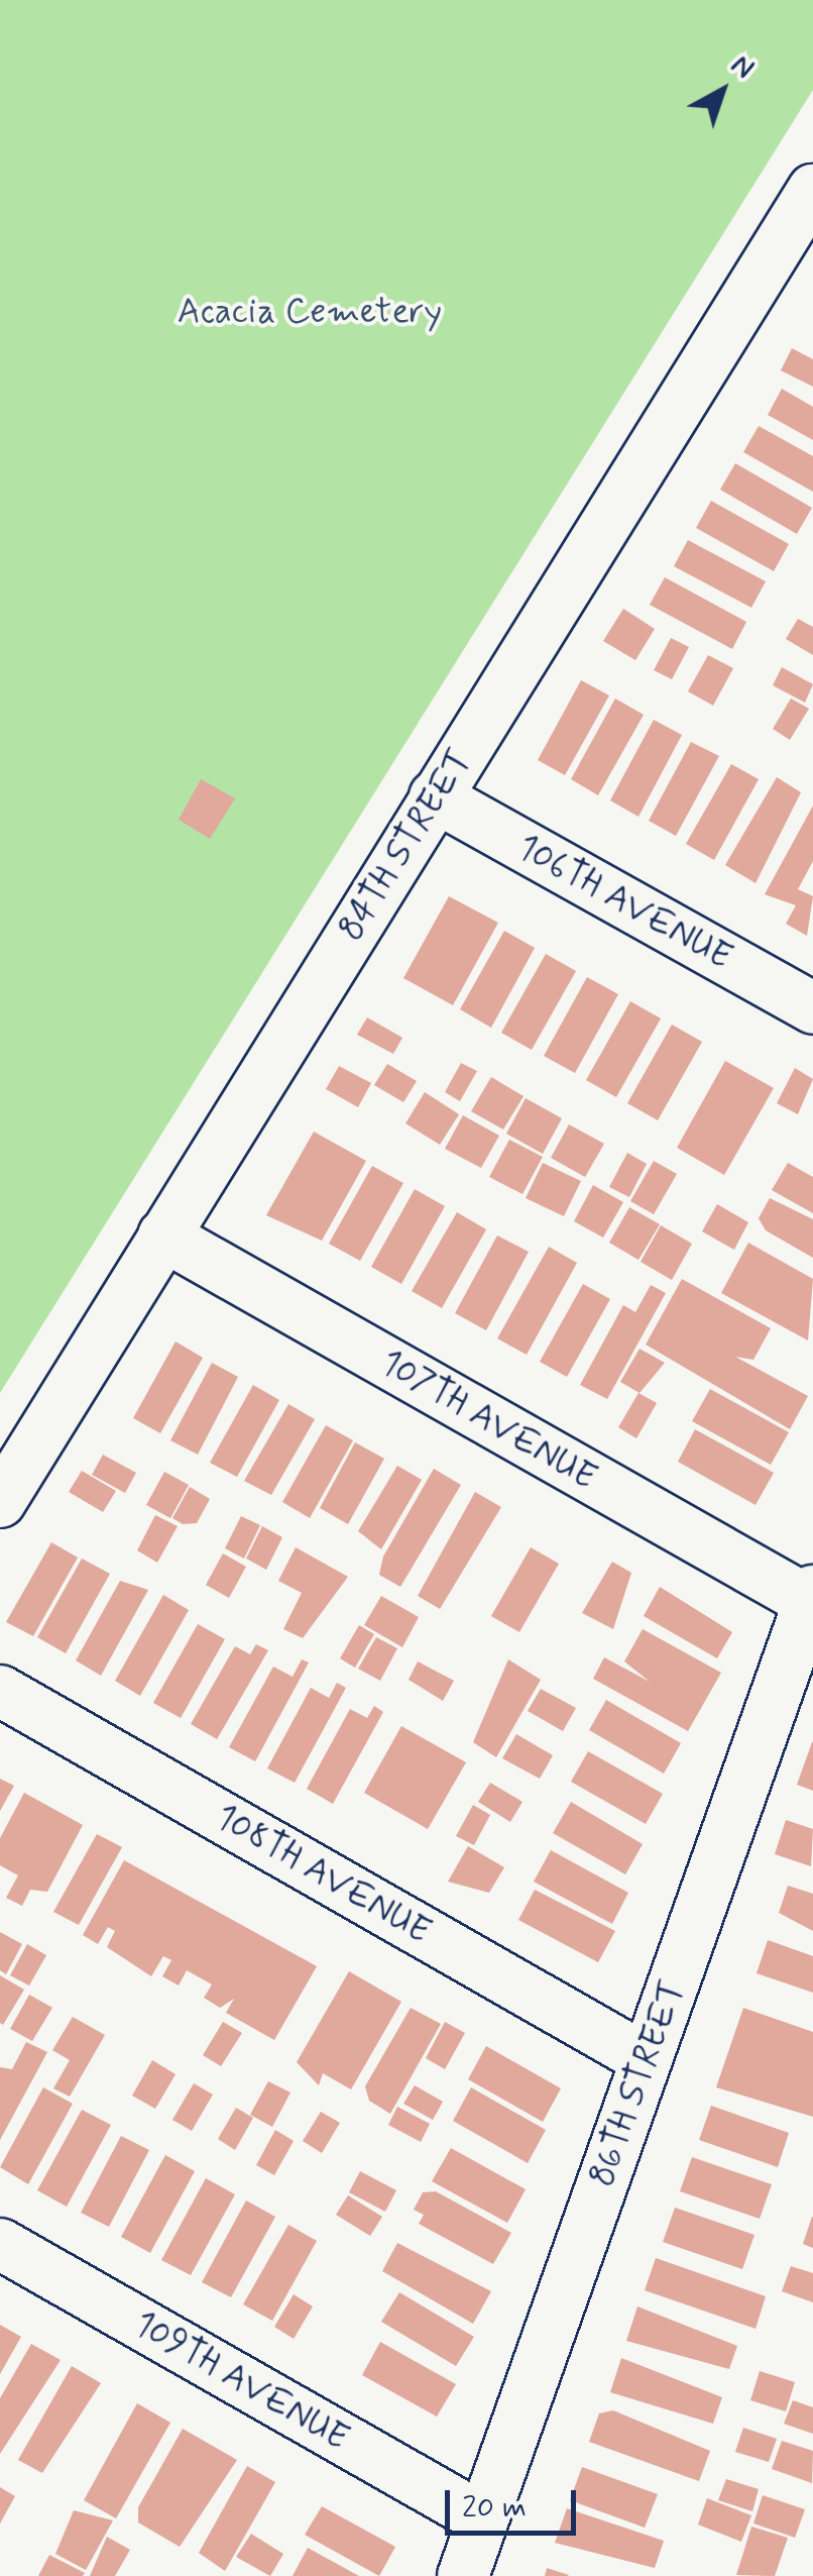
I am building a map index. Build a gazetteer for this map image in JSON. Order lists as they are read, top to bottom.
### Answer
{
  "streets": {
    "street": [
      "84TH STREET",
      "106TH AVENUE",
      "107TH AVENUE",
      "108TH AVENUE",
      "86TH STREET",
      "109TH AVENUE"
    ]
  },
  "crossings": [
    ["84TH STREET", "106TH AVENUE"],
    ["84TH STREET", "107TH AVENUE"],
    ["107TH AVENUE", "86TH STREET"],
    ["108TH AVENUE", "86TH STREET"],
    ["86TH STREET", "109TH AVENUE"]
  ],
  "parks": ["Acacia Cemetery"],
  "scale_bar": "20 m",
  "north": "top right"
}
